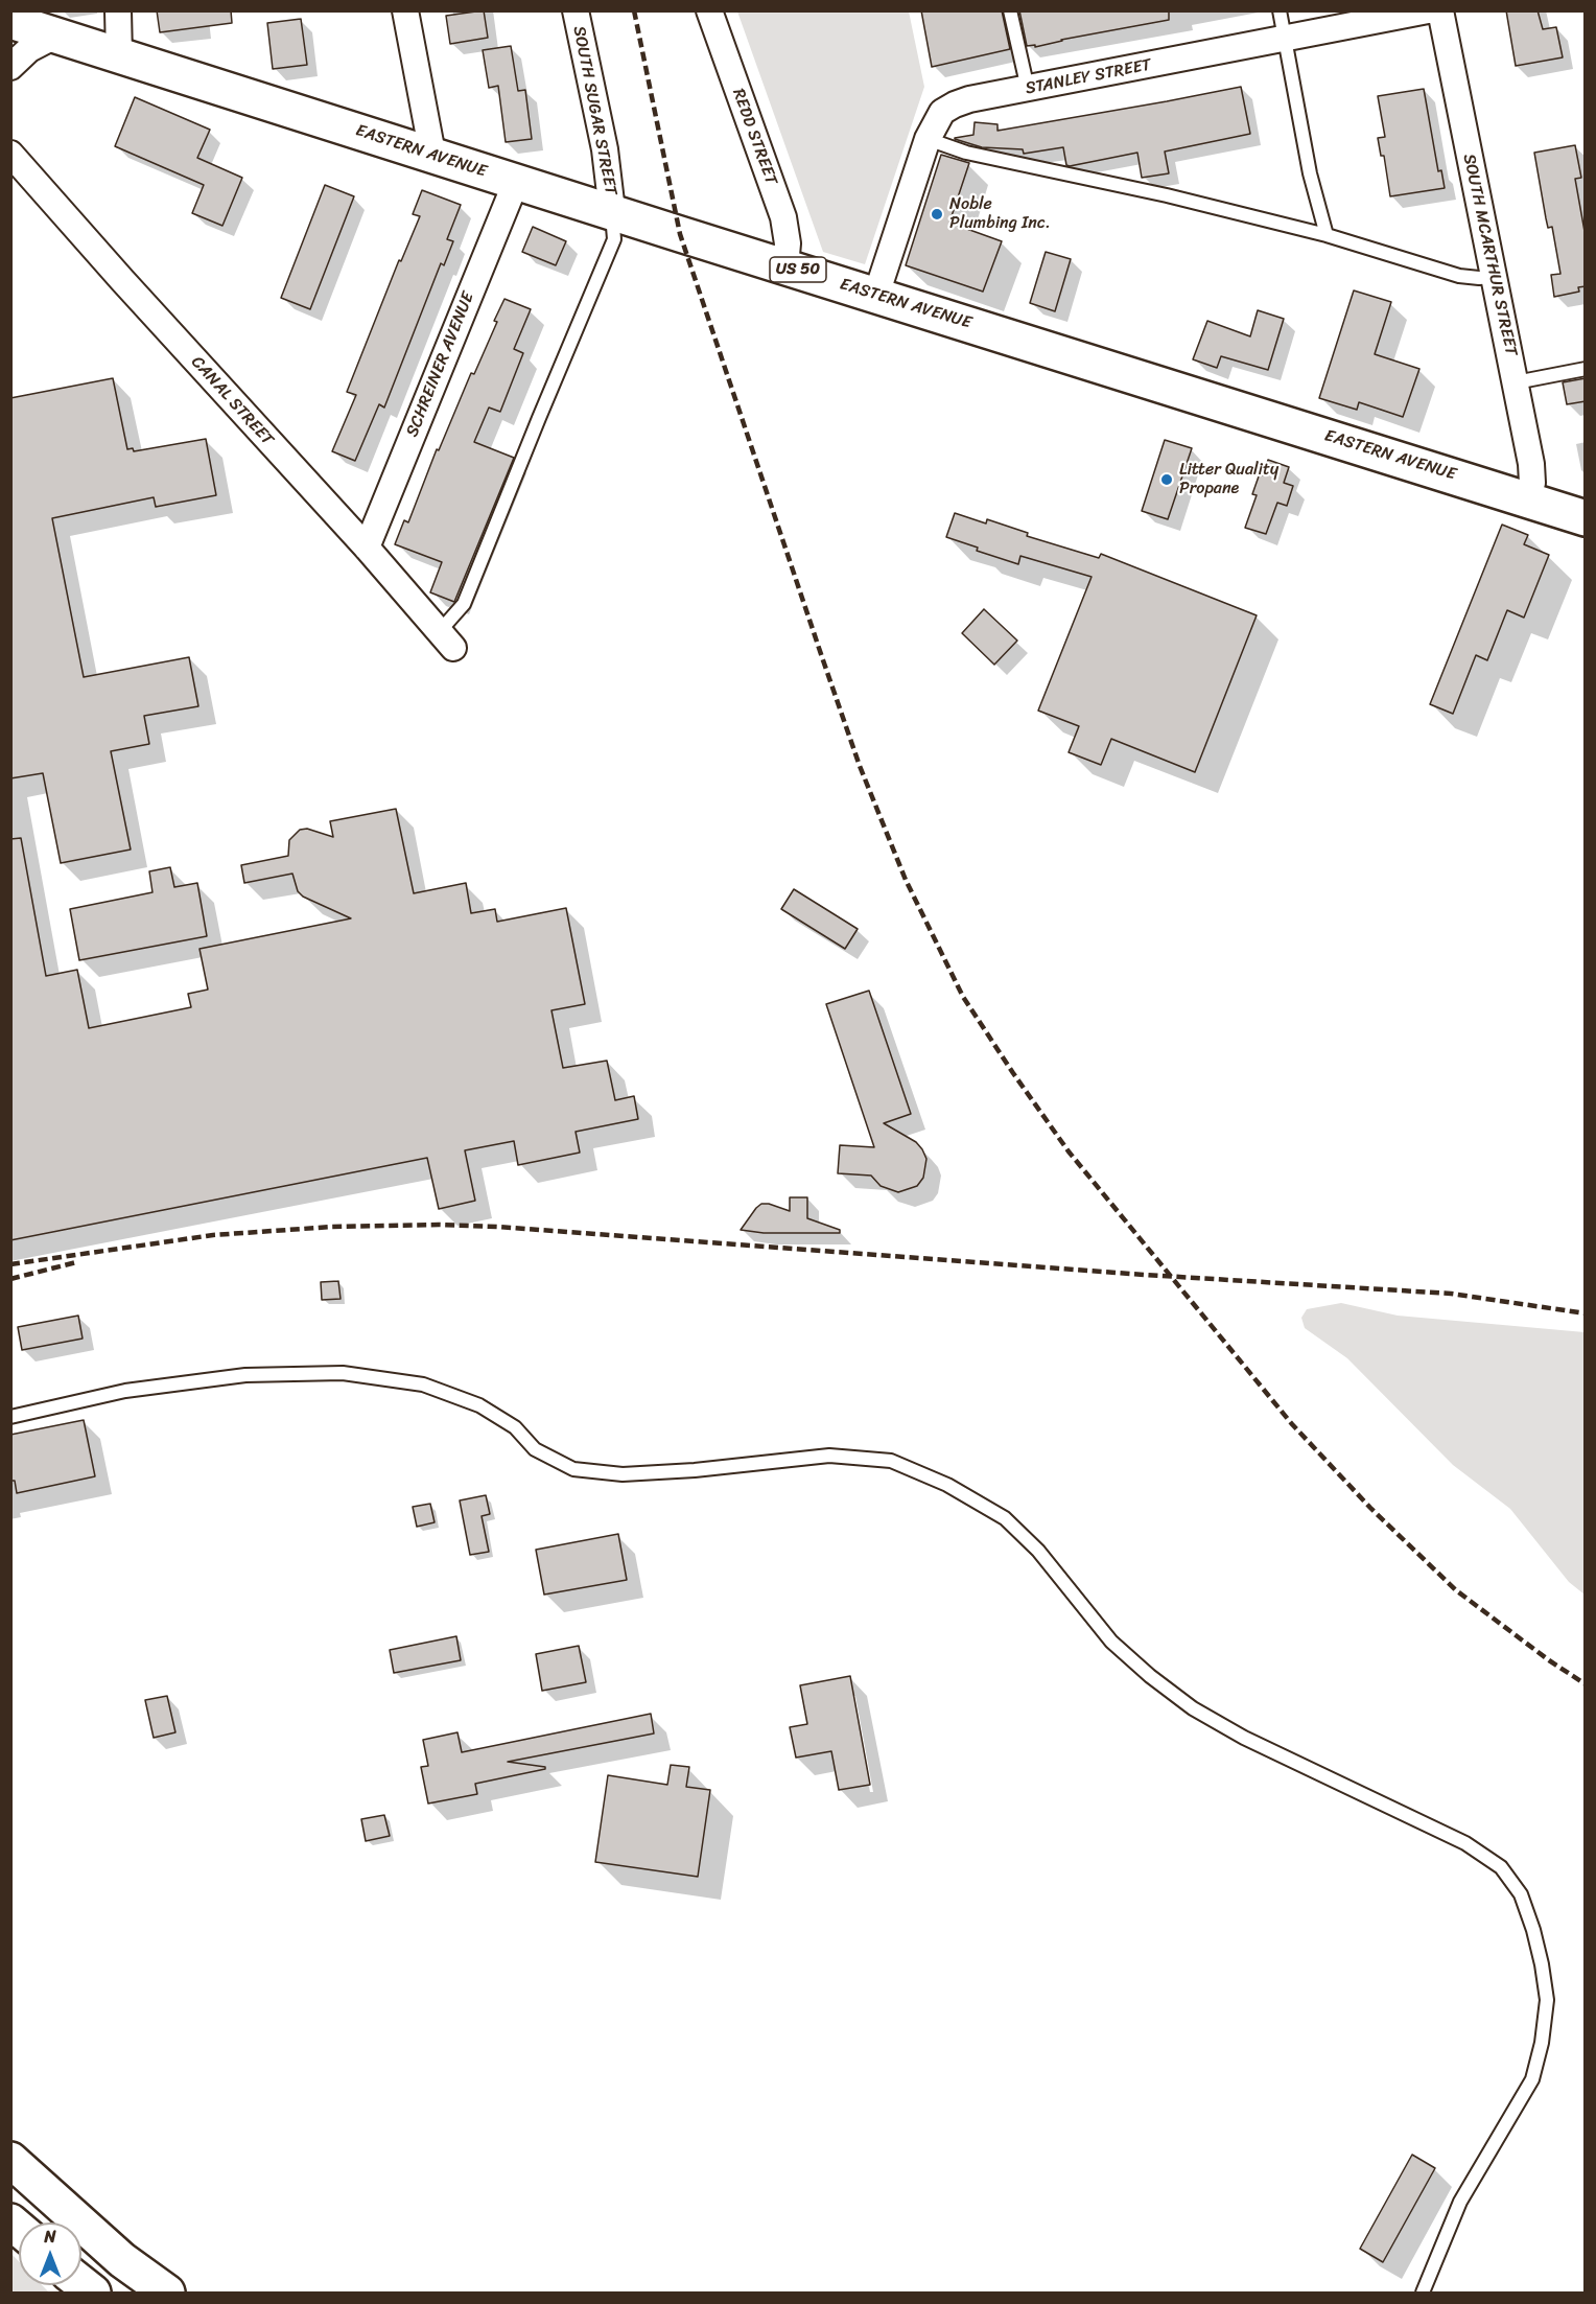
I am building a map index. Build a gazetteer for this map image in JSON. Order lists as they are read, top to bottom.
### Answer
{
  "streets": {
    "main road": ["EASTERN AVENUE", "US 50"],
    "street": [
      "STANLEY STREET",
      "SOUTH SUGAR STREET",
      "REDD STREET",
      "SOUTH MCARTHUR STREET",
      "SCHREINER AVENUE",
      "CANAL STREET"
    ]
  },
  "crossings": [
    ["STANLEY STREET", "EASTERN AVENUE"],
    ["SOUTH SUGAR STREET", "EASTERN AVENUE"],
    ["REDD STREET", "EASTERN AVENUE"],
    ["EASTERN AVENUE", "SOUTH MCARTHUR STREET"],
    ["EASTERN AVENUE", "SCHREINER AVENUE"],
    ["SCHREINER AVENUE", "CANAL STREET"]
  ],
  "places": ["Noble Plumbing Inc.", "Litter Quality Propane"],
  "north": "top"
}
